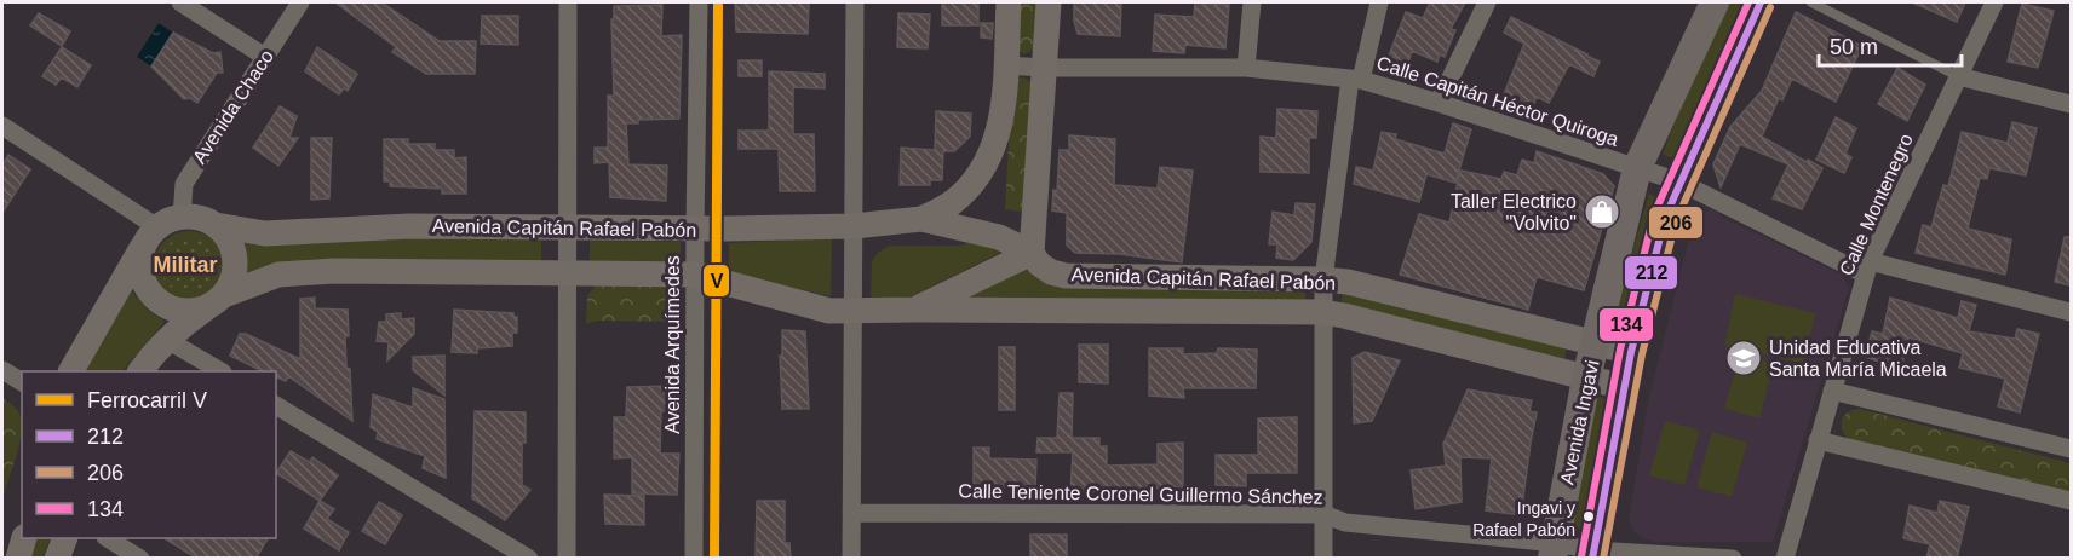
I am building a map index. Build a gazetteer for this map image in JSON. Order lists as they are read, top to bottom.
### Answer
{
  "streets": {
    "highway": ["Avenida Ingavi"],
    "main road": ["Avenida Capitán Rafael Pabón"],
    "street": [
      "Calle Capitán Héctor Quiroga",
      "Avenida Chaco",
      "Calle Montenegro",
      "Avenida Arquímedes",
      "Calle Teniente Coronel Guillermo Sánchez"
    ]
  },
  "crossings": [
    ["Calle Capitán Héctor Quiroga", "Calle Montenegro"],
    ["Calle Capitán Héctor Quiroga", "Avenida Ingavi"],
    ["Avenida Chaco", "Avenida Capitán Rafael Pabón"],
    ["Avenida Capitán Rafael Pabón", "Avenida Arquímedes"],
    ["Avenida Capitán Rafael Pabón", "Avenida Ingavi"],
    ["Avenida Ingavi", "Calle Teniente Coronel Guillermo Sánchez"]
  ],
  "districts": ["Militar"],
  "places": {
    "shop": ["Taller Electrico \"Volvito\""],
    "school or university": ["Unidad Educativa Santa María Micaela"],
    "other": ["Ingavi y Rafael Pabón"]
  },
  "lines": [
    "rail line V",
    "transit line 212",
    "transit line 134",
    "transit line 206"
  ],
  "legend": [
    "Ferrocarril V",
    "212",
    "206",
    "134"
  ],
  "scale_bar": "50 m"
}
